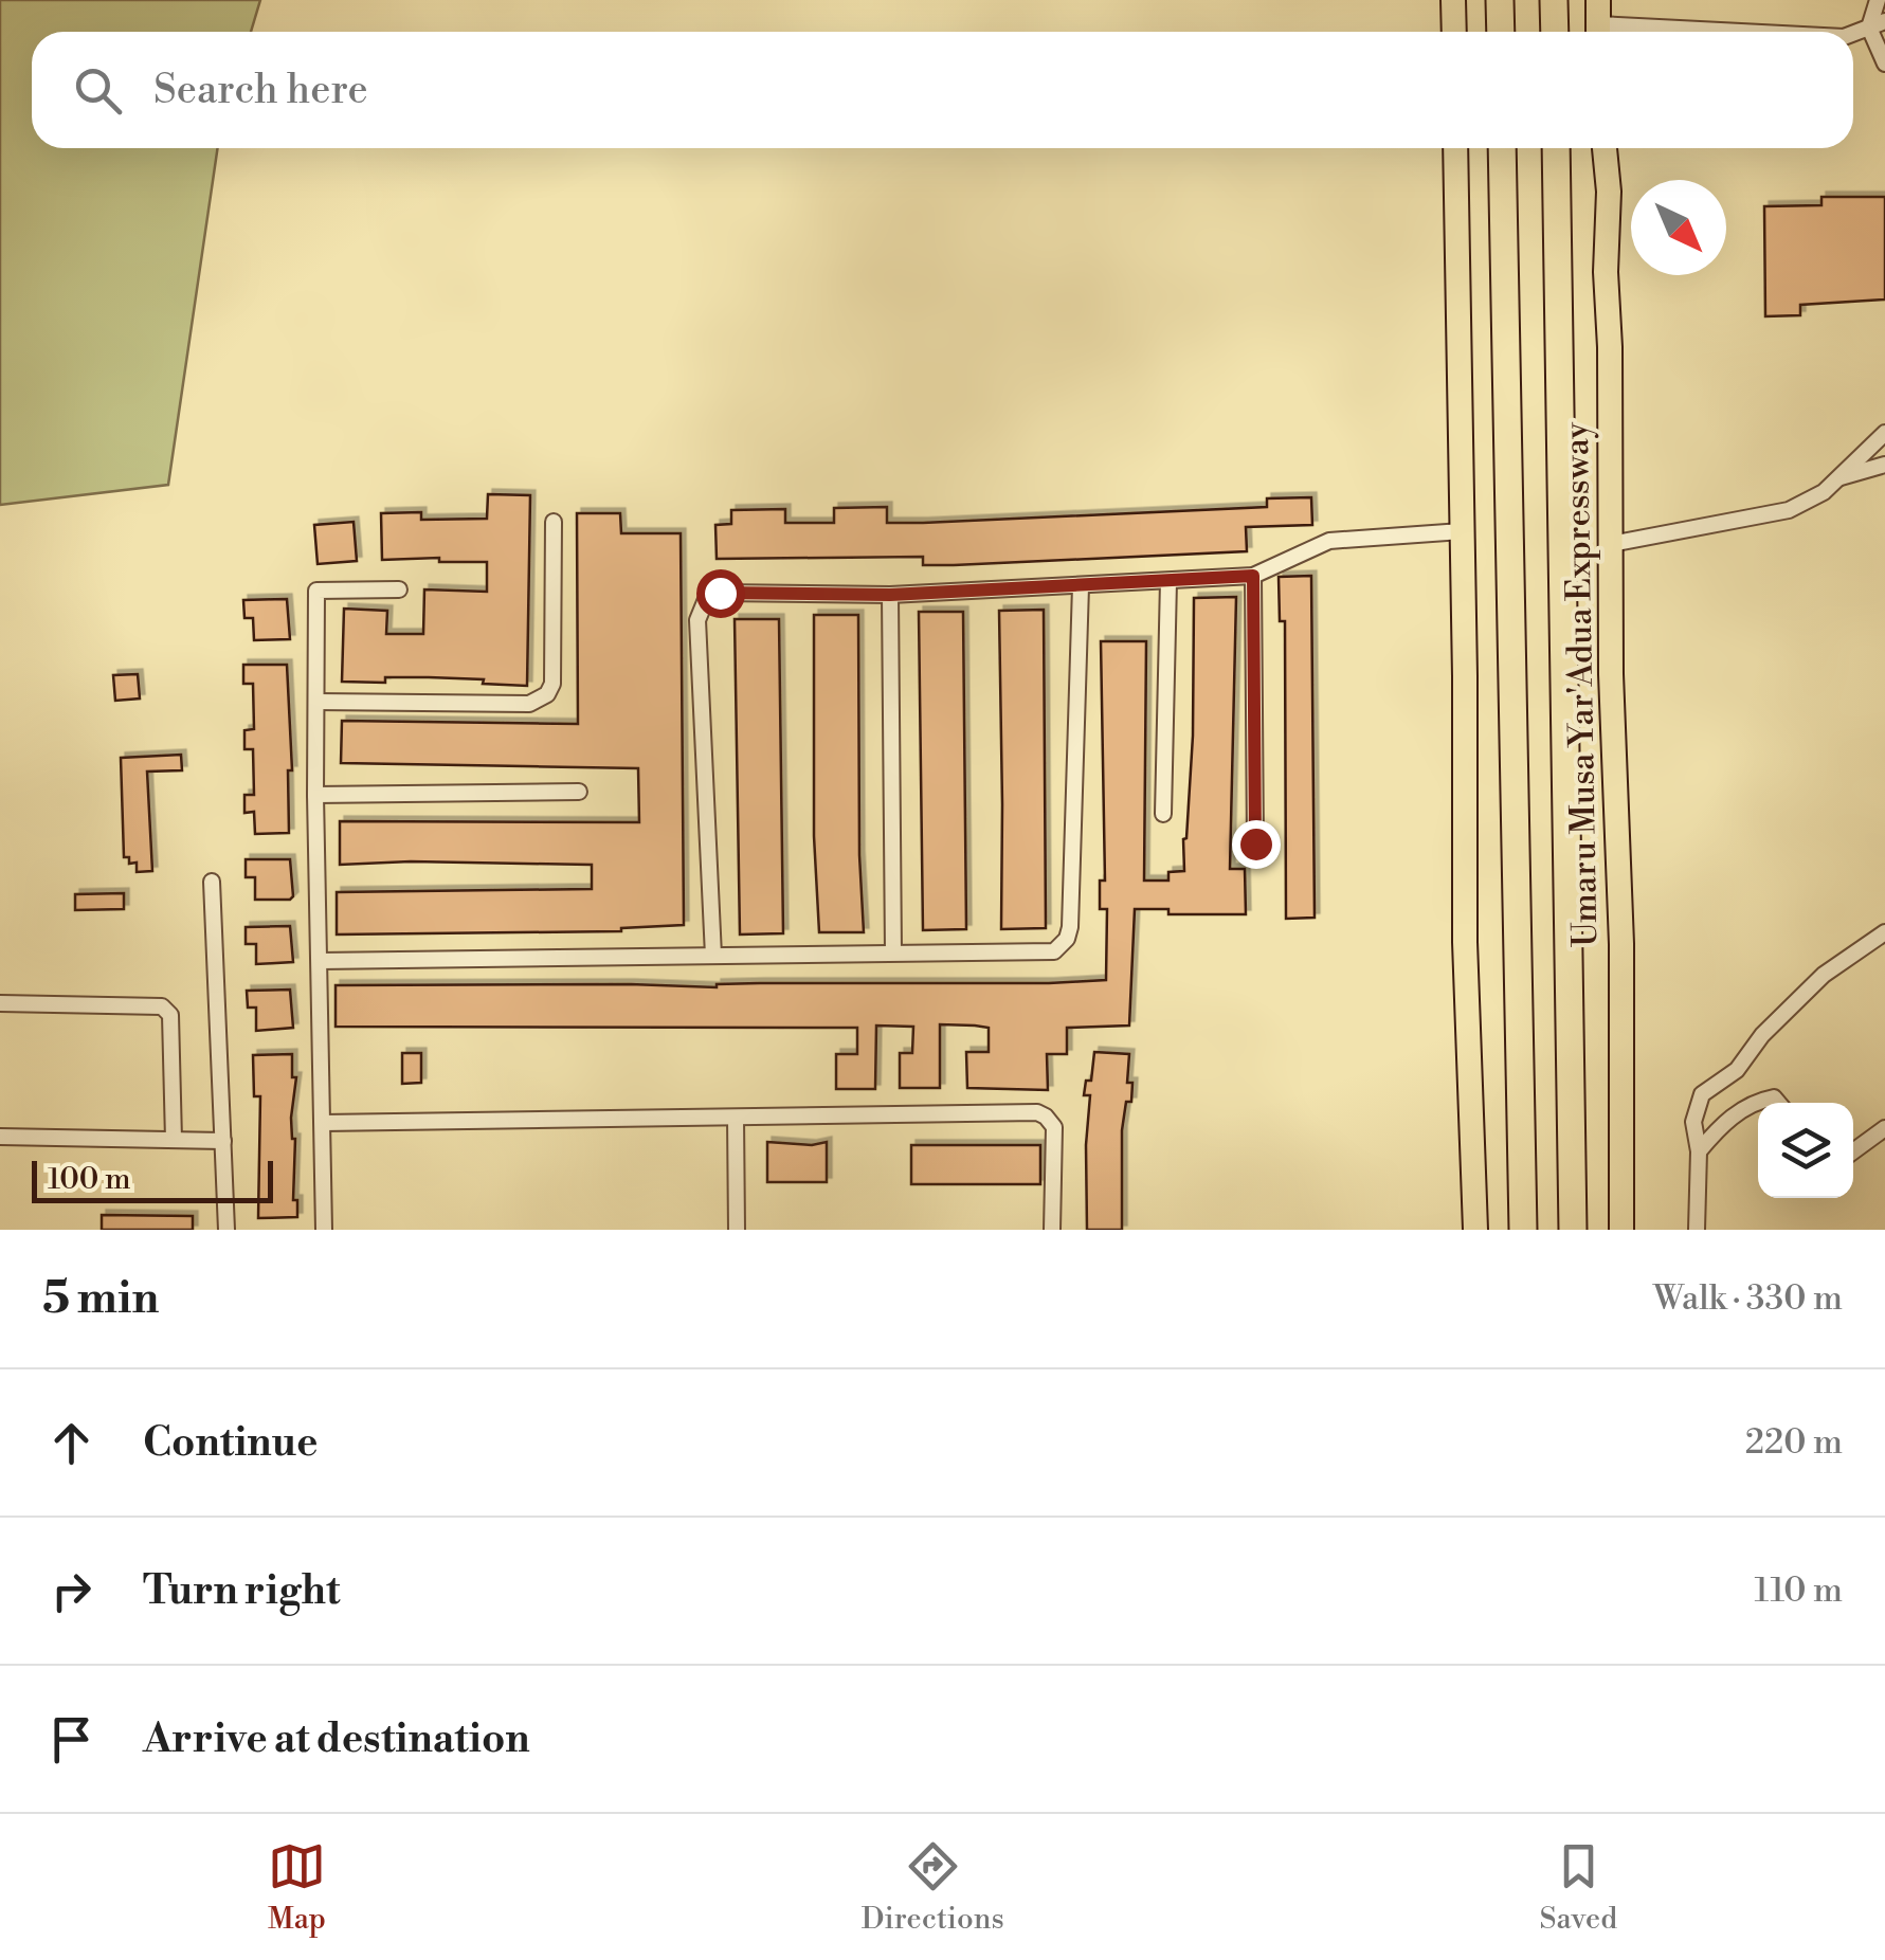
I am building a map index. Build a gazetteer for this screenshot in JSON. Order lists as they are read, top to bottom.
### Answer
{
  "streets": {
    "highway": ["Umaru Musa Yar'Adua Expressway"]
  },
  "scale_bar": "100 m",
  "north": "bottom right",
  "page": {
    "search": "Search here",
    "scale": "100 m",
    "heading": ["5 min", "Walk · 330 m"],
    "list": [
      ["Continue", "220 m"],
      ["Turn right", "110 m"],
      "Arrive at destination"
    ],
    "nav": ["Map", "Directions", "Saved"]
  }
}
